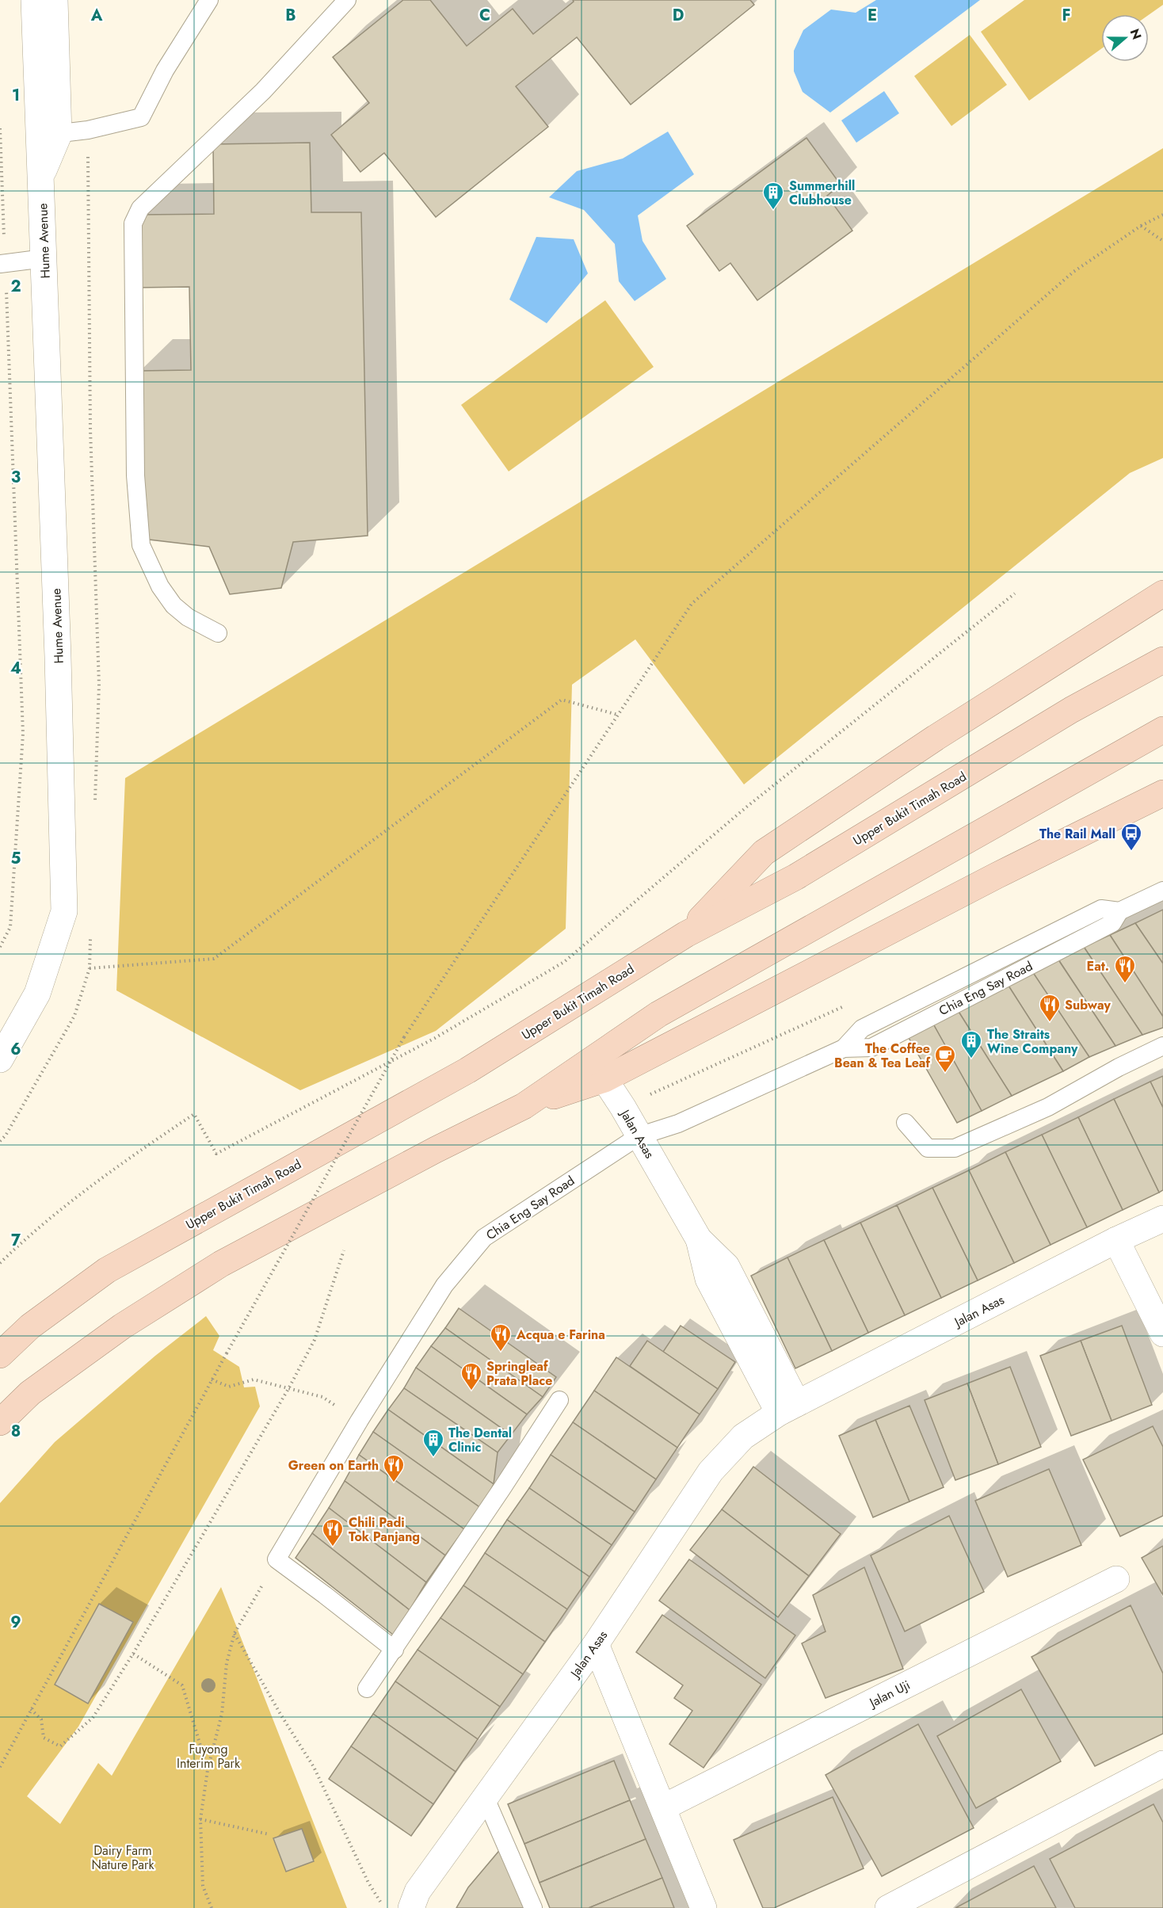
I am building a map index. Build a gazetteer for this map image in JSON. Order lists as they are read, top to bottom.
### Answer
{
  "streets": {
    "highway": ["Upper Bukit Timah Road"],
    "street": ["Hume Avenue", "Jalan Asas", "Jalan Uji"],
    "lane": ["Chia Eng Say Road"]
  },
  "crossings": [
    ["Chia Eng Say Road", "Jalan Asas"]
  ],
  "parks": ["Fuyong Interim Park", "Dairy Farm Nature Park"],
  "places": {
    "building": ["Summerhill Clubhouse", "The Straits Wine Company", "The Dental Clinic"],
    "bus stop": ["The Rail Mall"],
    "restaurant": [
      "Eat.",
      "Subway",
      "Acqua e Farina",
      "Springleaf Prata Place",
      "Green on Earth",
      "Chili Padi Tok Panjang"
    ],
    "cafe": ["The Coffee Bean & Tea Leaf"]
  },
  "north": "right",
  "grid": {
    "columns": [
      "A",
      "B",
      "C",
      "D",
      "E",
      "F"
    ],
    "rows": [
      "1",
      "2",
      "3",
      "4",
      "5",
      "6",
      "7",
      "8",
      "9"
    ]
  }
}
